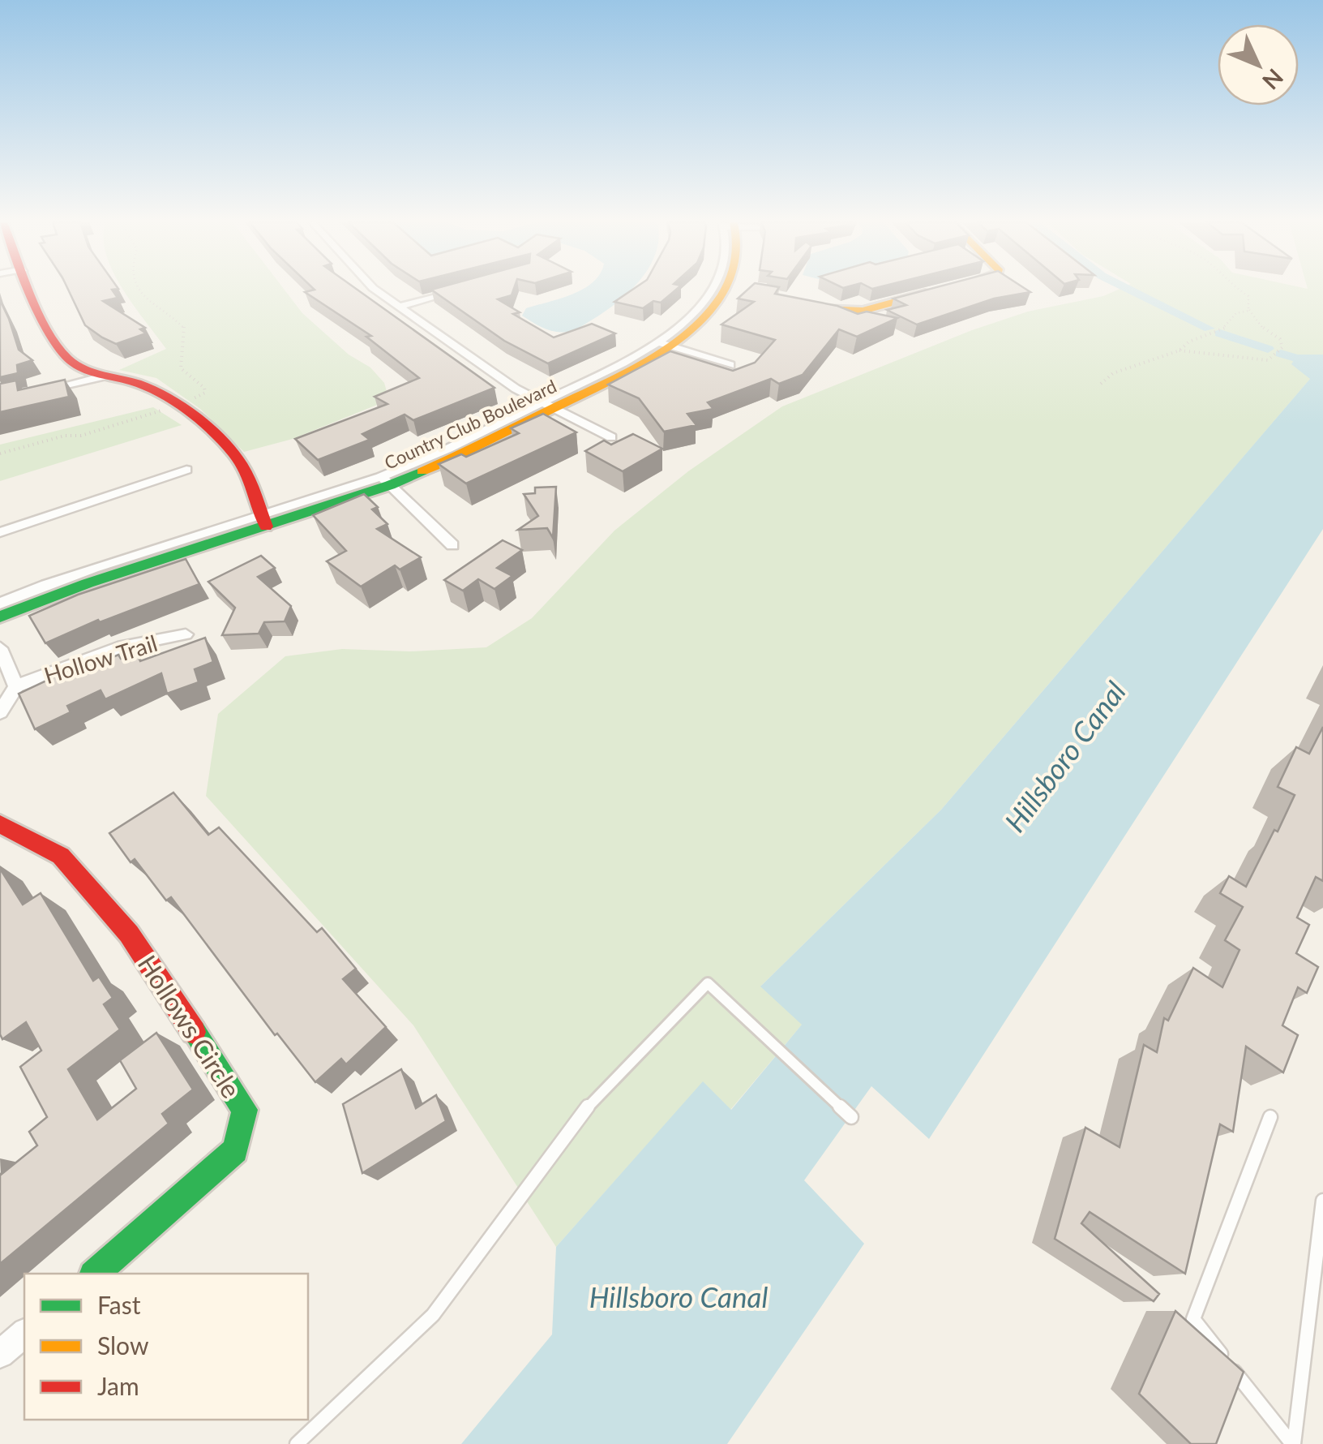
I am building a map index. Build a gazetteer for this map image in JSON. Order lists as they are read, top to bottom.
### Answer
{
  "streets": {
    "street": ["Country Club Boulevard", "Hollow Trail", "Hollows Circle"]
  },
  "water": ["Hillsboro Canal"],
  "legend": ["Fast", "Slow", "Jam"],
  "north": "bottom right"
}
